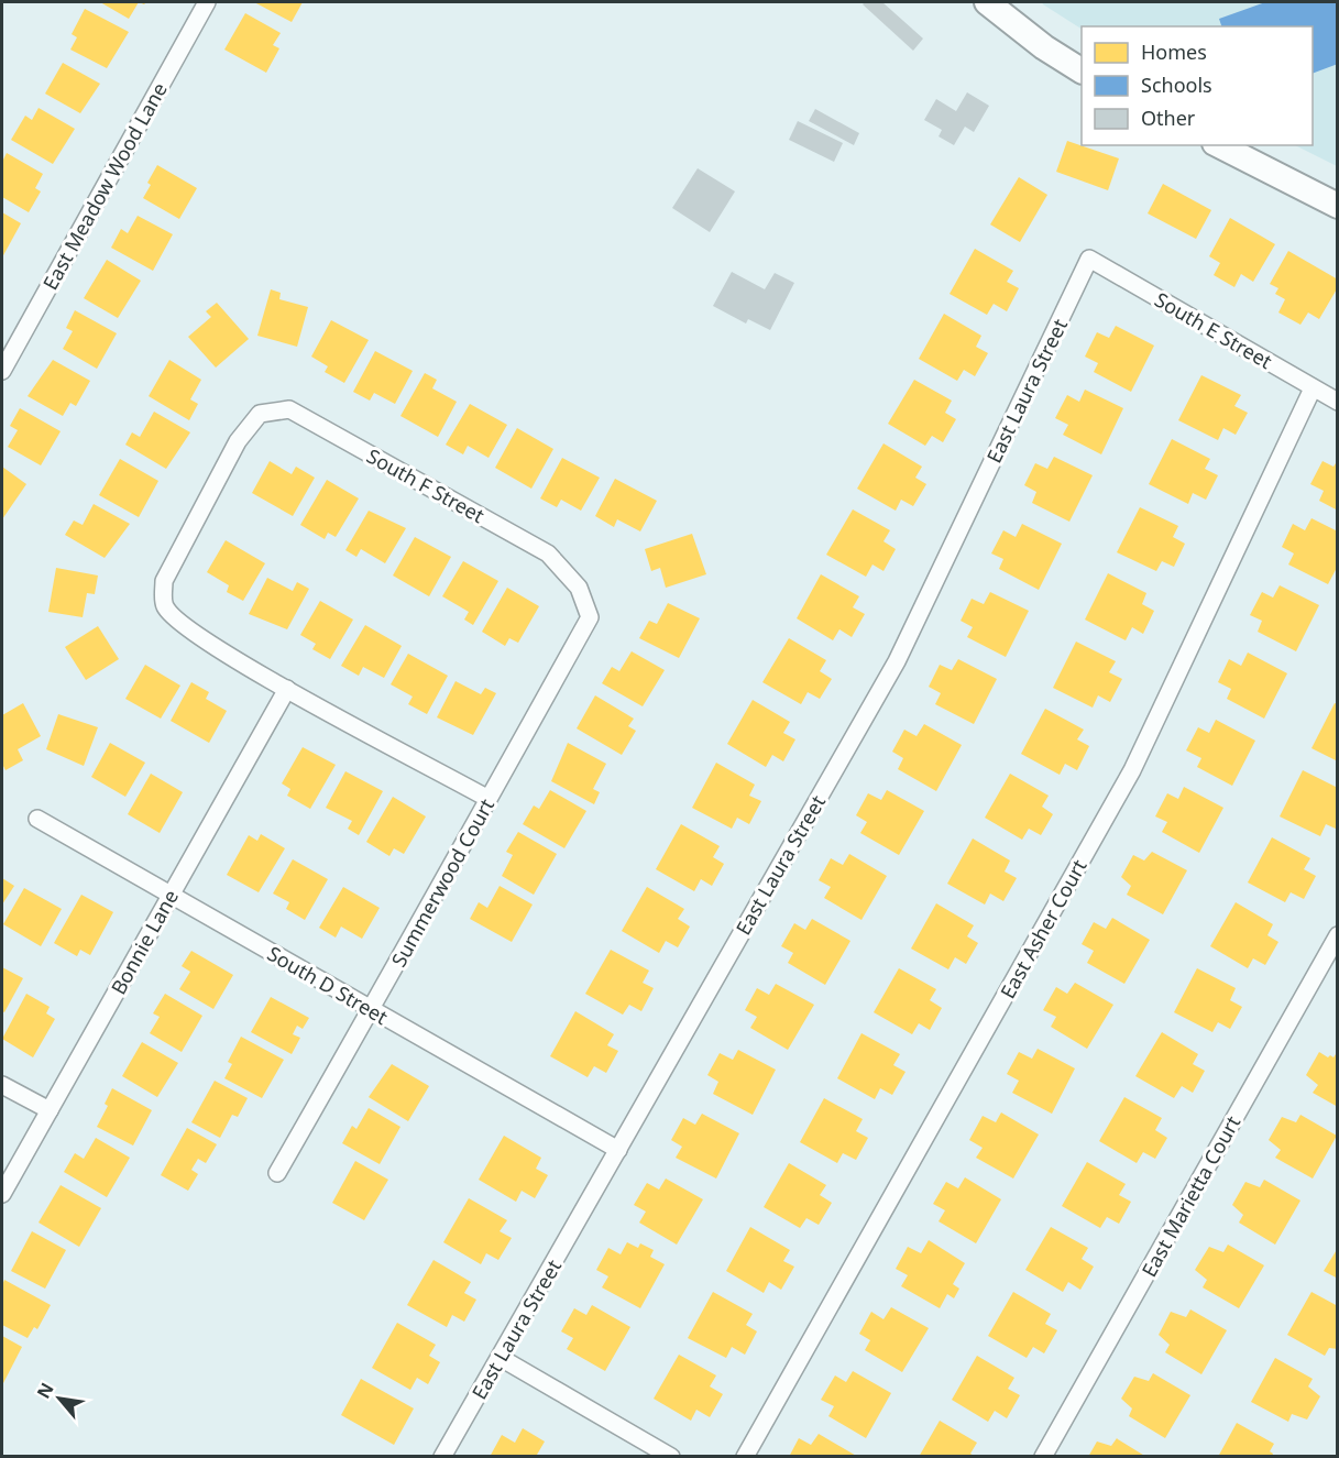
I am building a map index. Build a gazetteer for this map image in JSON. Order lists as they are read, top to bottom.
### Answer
{
  "streets": {
    "street": [
      "East Meadow Wood Lane",
      "South E Street",
      "East Laura Street",
      "South F Street",
      "Summerwood Court",
      "East Asher Court",
      "Bonnie Lane",
      "South D Street",
      "East Marietta Court"
    ]
  },
  "crossings": [
    ["South E Street", "East Laura Street"],
    ["South E Street", "East Asher Court"],
    ["East Laura Street", "South D Street"],
    ["South F Street", "Summerwood Court"],
    ["South F Street", "Bonnie Lane"],
    ["Summerwood Court", "South D Street"],
    ["Bonnie Lane", "South D Street"]
  ],
  "legend": ["Homes", "Schools", "Other"],
  "north": "top left"
}
